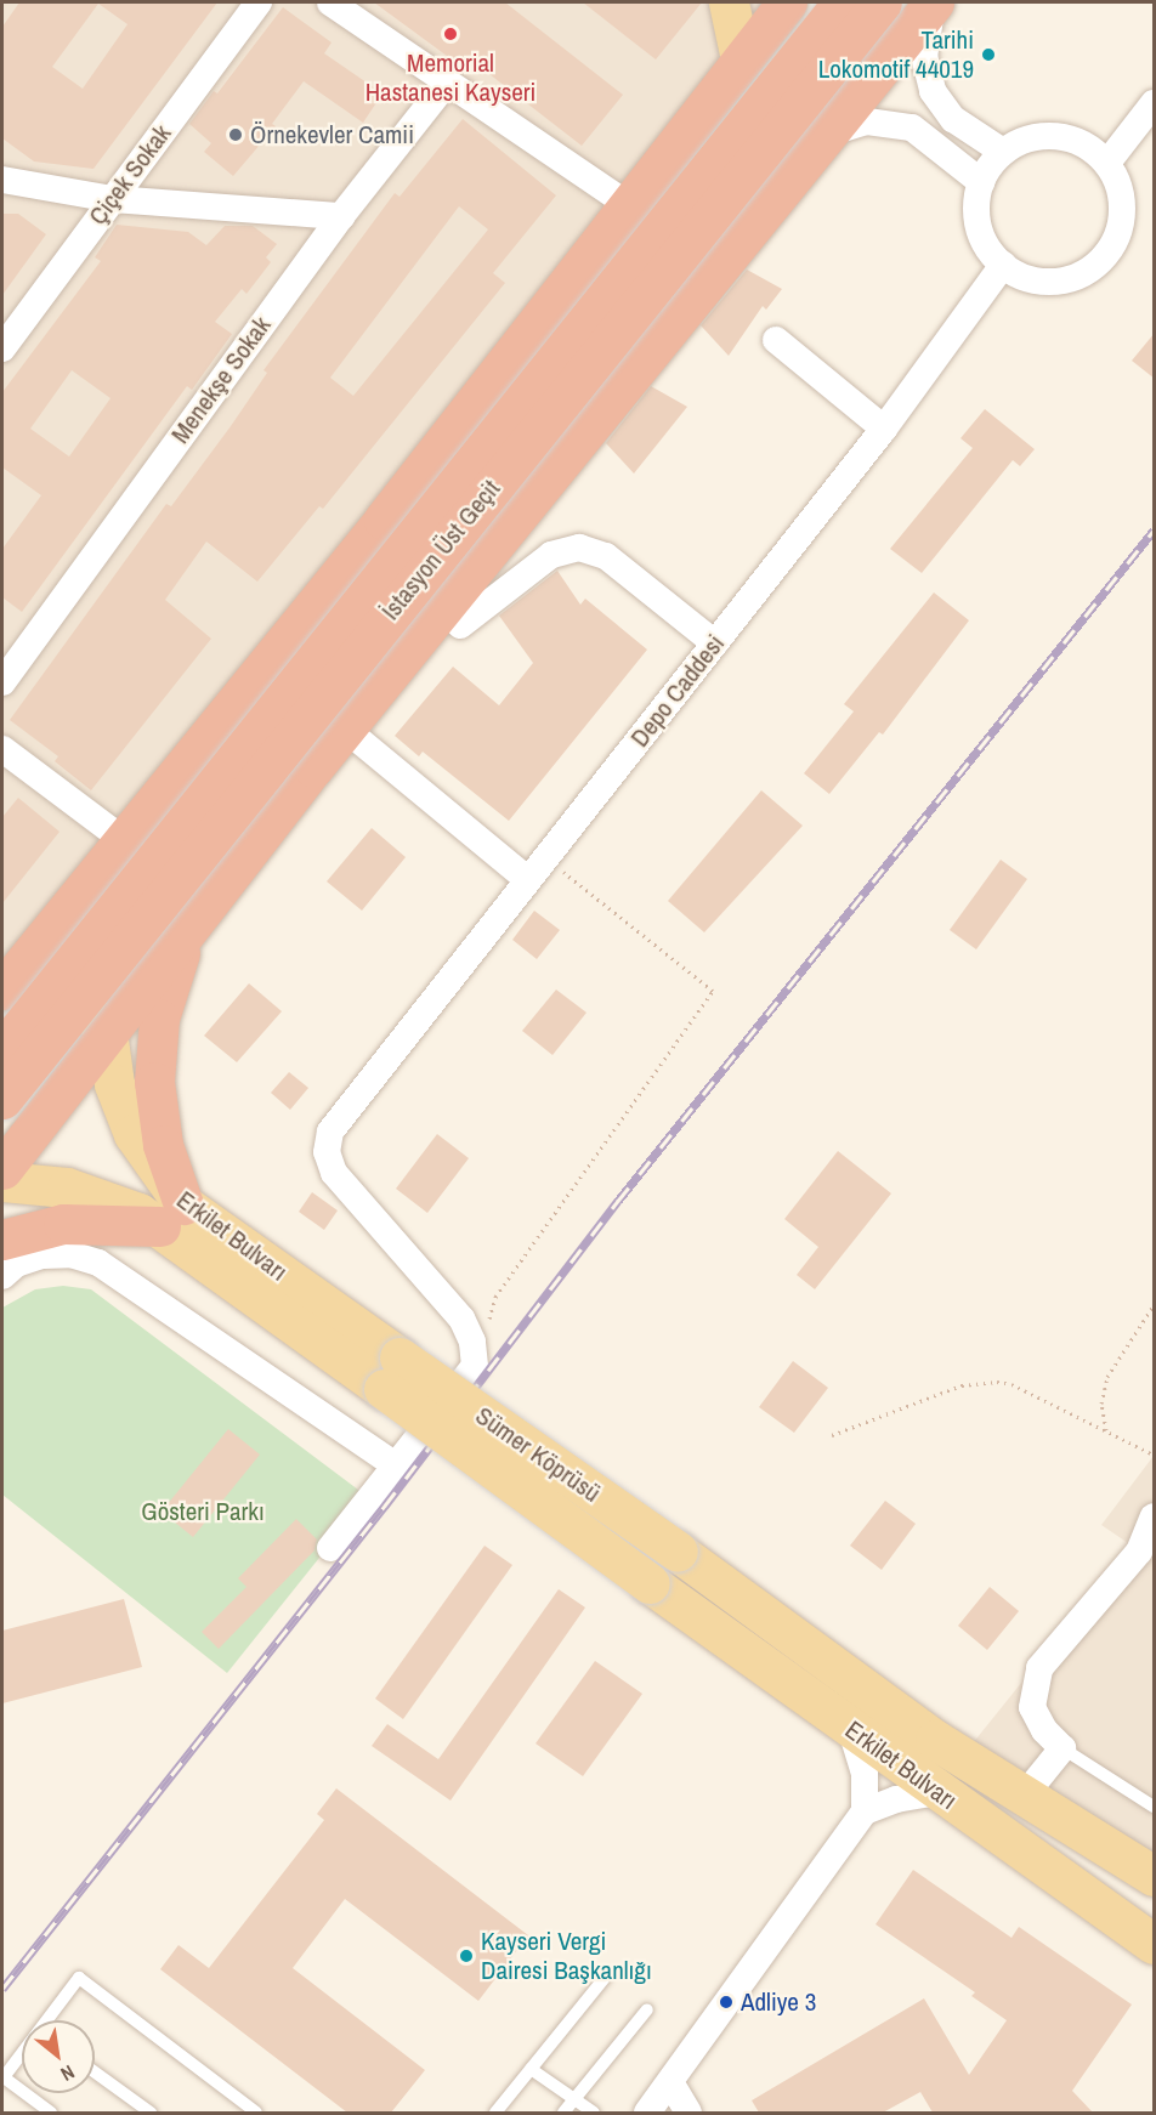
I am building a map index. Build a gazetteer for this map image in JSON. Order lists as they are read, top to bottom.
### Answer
{
  "streets": {
    "highway": ["İstasyon Üst Geçit"],
    "main road": ["Erkilet Bulvarı", "Sümer Köprüsü"],
    "street": ["Çiçek Sokak", "Menekşe Sokak", "Depo Caddesi"]
  },
  "crossings": [
    ["Erkilet Bulvarı", "Sümer Köprüsü"]
  ],
  "parks": ["Gösteri Parkı"],
  "places": [
    "Memorial Hastanesi Kayseri",
    "Tarihi Lokomotif 44019",
    "Örnekevler Camii",
    "Kayseri Vergi Dairesi Başkanlığı",
    "Adliye 3"
  ],
  "north": "bottom right"
}
